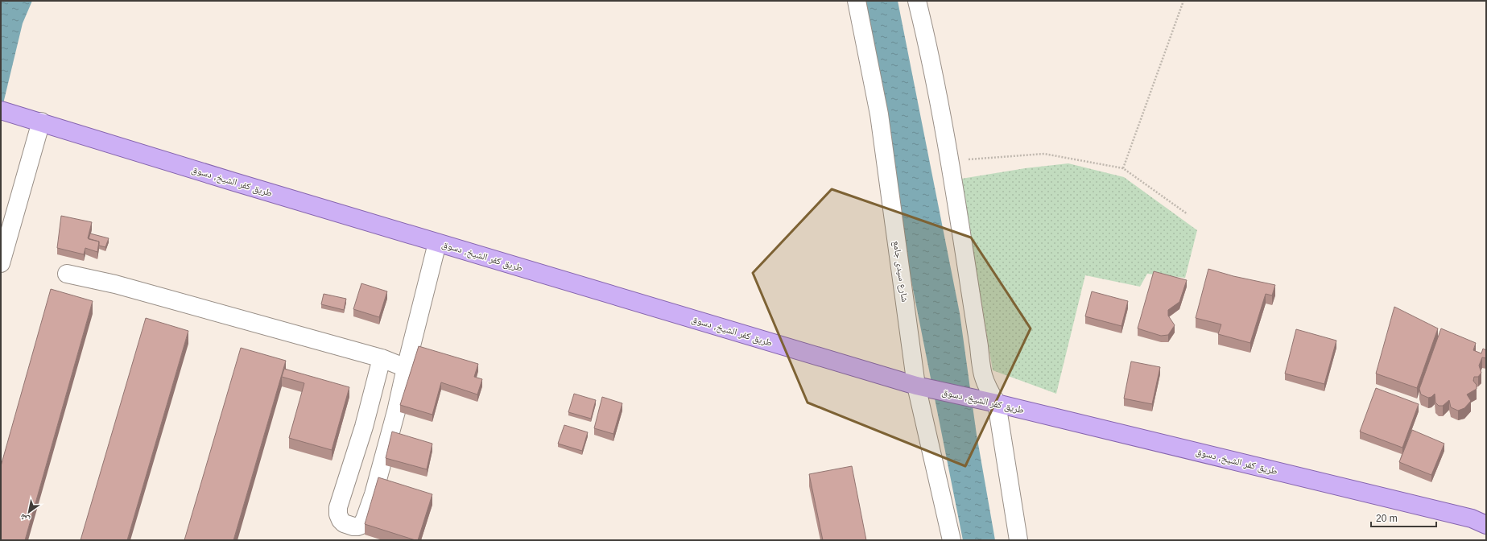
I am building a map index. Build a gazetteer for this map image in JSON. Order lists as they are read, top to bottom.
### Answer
{
  "streets": {
    "main road": ["طريق كفر الشيخ, دسوق"],
    "street": ["شارع سيدى جامع"]
  },
  "crossings": [
    ["طريق كفر الشيخ, دسوق", "شارع سيدى جامع"]
  ],
  "scale_bar": "20 m",
  "north": "bottom left"
}
